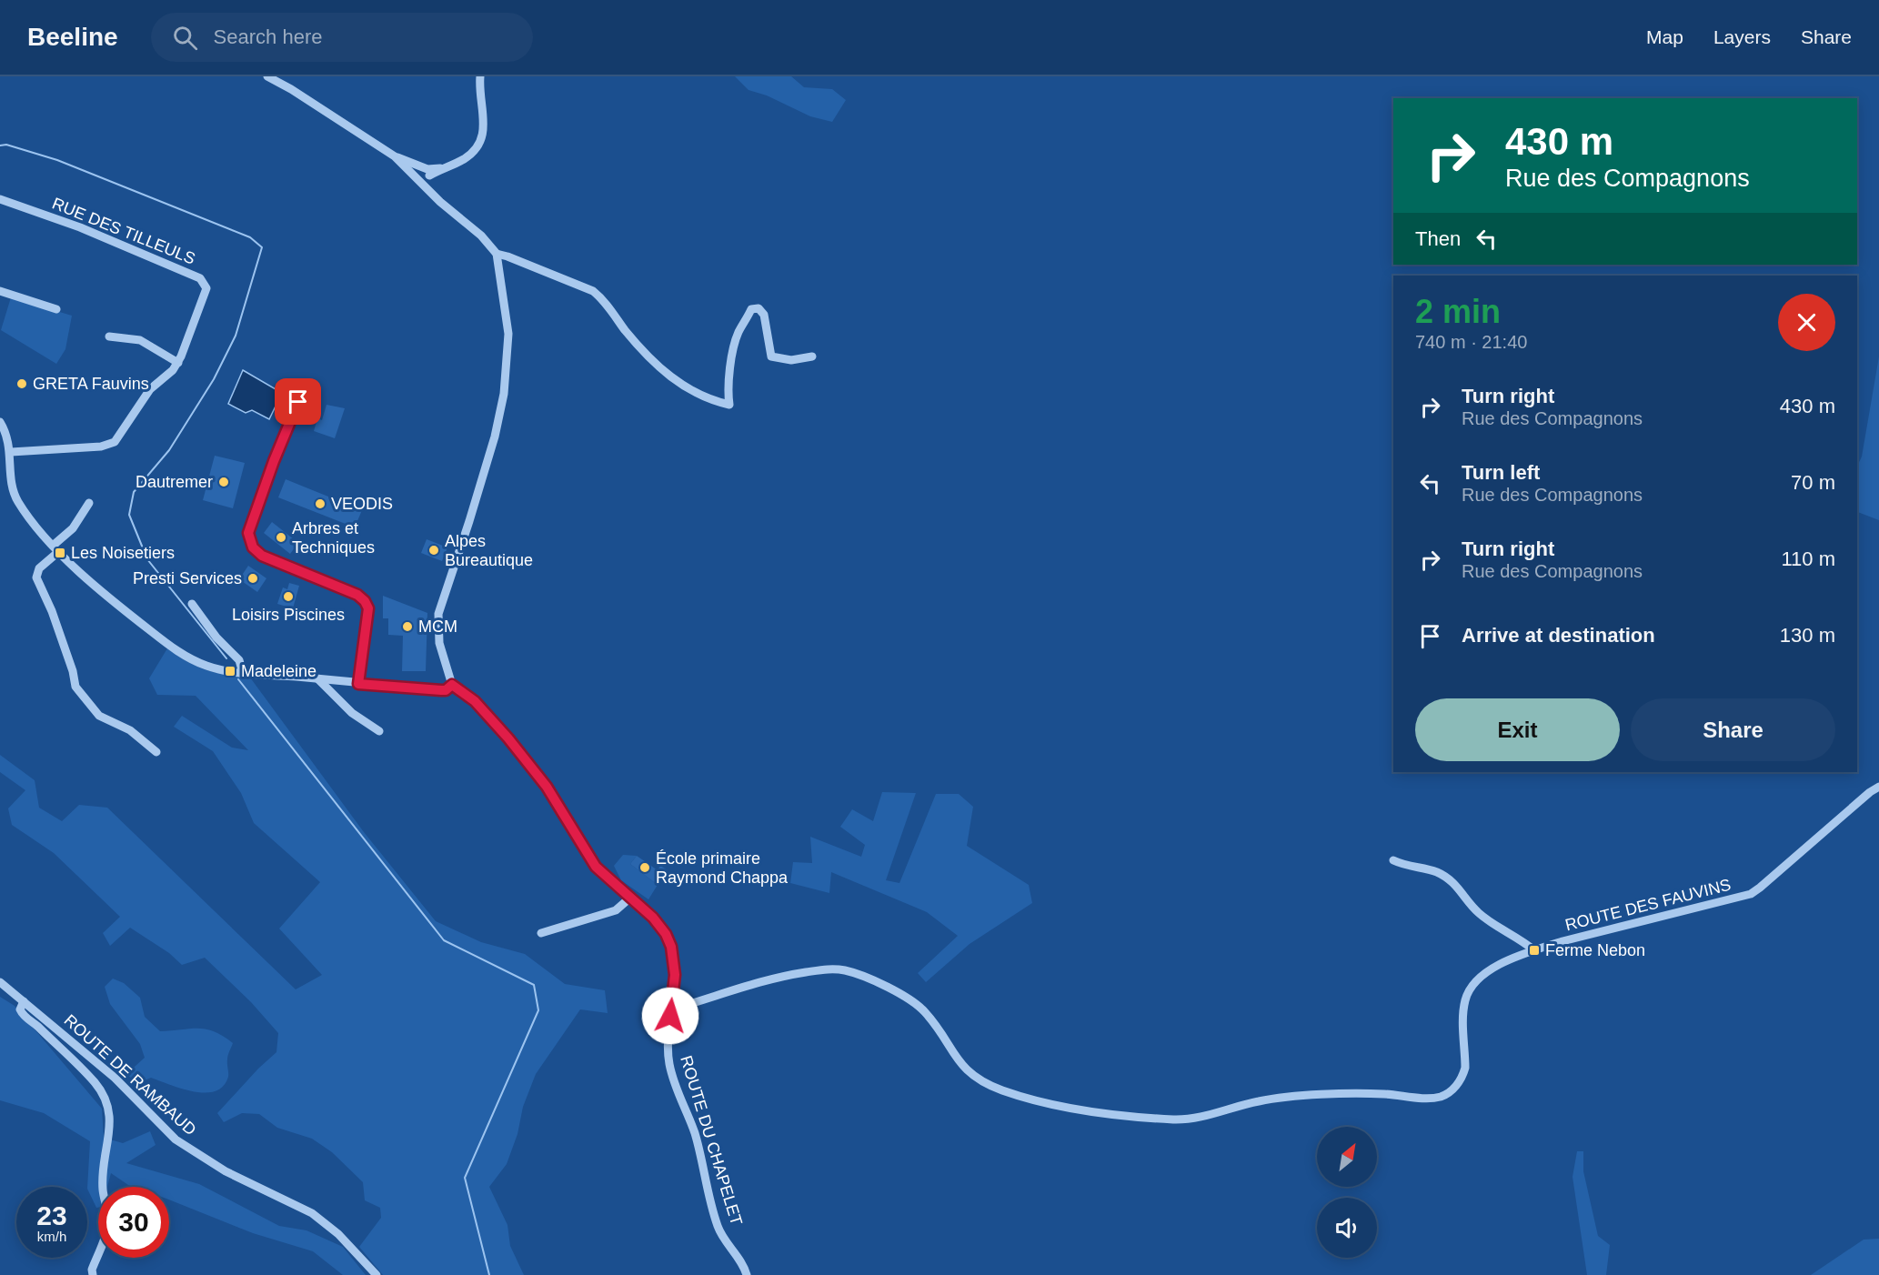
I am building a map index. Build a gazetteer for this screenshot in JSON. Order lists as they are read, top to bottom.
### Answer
{
  "streets": {
    "street": [
      "RUE DES TILLEULS",
      "ROUTE DES FAUVINS",
      "ROUTE DE RAMBAUD",
      "ROUTE DU CHAPELET"
    ]
  },
  "crossings": [
    ["ROUTE DES FAUVINS", "ROUTE DU CHAPELET"]
  ],
  "places": {
    "other": [
      "GRETA Fauvins",
      "Dautremer",
      "VEODIS",
      "Arbres et Techniques",
      "Alpes Bureautique",
      "Presti Services",
      "Loisirs Piscines",
      "MCM",
      "École primaire Raymond Chappa"
    ],
    "transit": ["Les Noisetiers", "Madeleine", "Ferme Nebon"]
  },
  "north": "top right",
  "page": {
    "header": "Beeline",
    "search": "Search here",
    "nav": ["Map", "Layers", "Share"],
    "turn": ["430 m", "Rue des Compagnons"],
    "then": "Then",
    "heading": ["2 min", "740 m · 21:40"],
    "list": [
      {
        "name": "Turn right",
        "note": "Rue des Compagnons",
        "value": "430 m"
      },
      {
        "name": "Turn left",
        "note": "Rue des Compagnons",
        "value": "70 m"
      },
      {
        "name": "Turn right",
        "note": "Rue des Compagnons",
        "value": "110 m"
      },
      {
        "name": "Arrive at destination",
        "value": "130 m"
      }
    ],
    "buttons": ["Exit", "Share"],
    "speed": "23 km/h",
    "limit": "30"
  }
}
